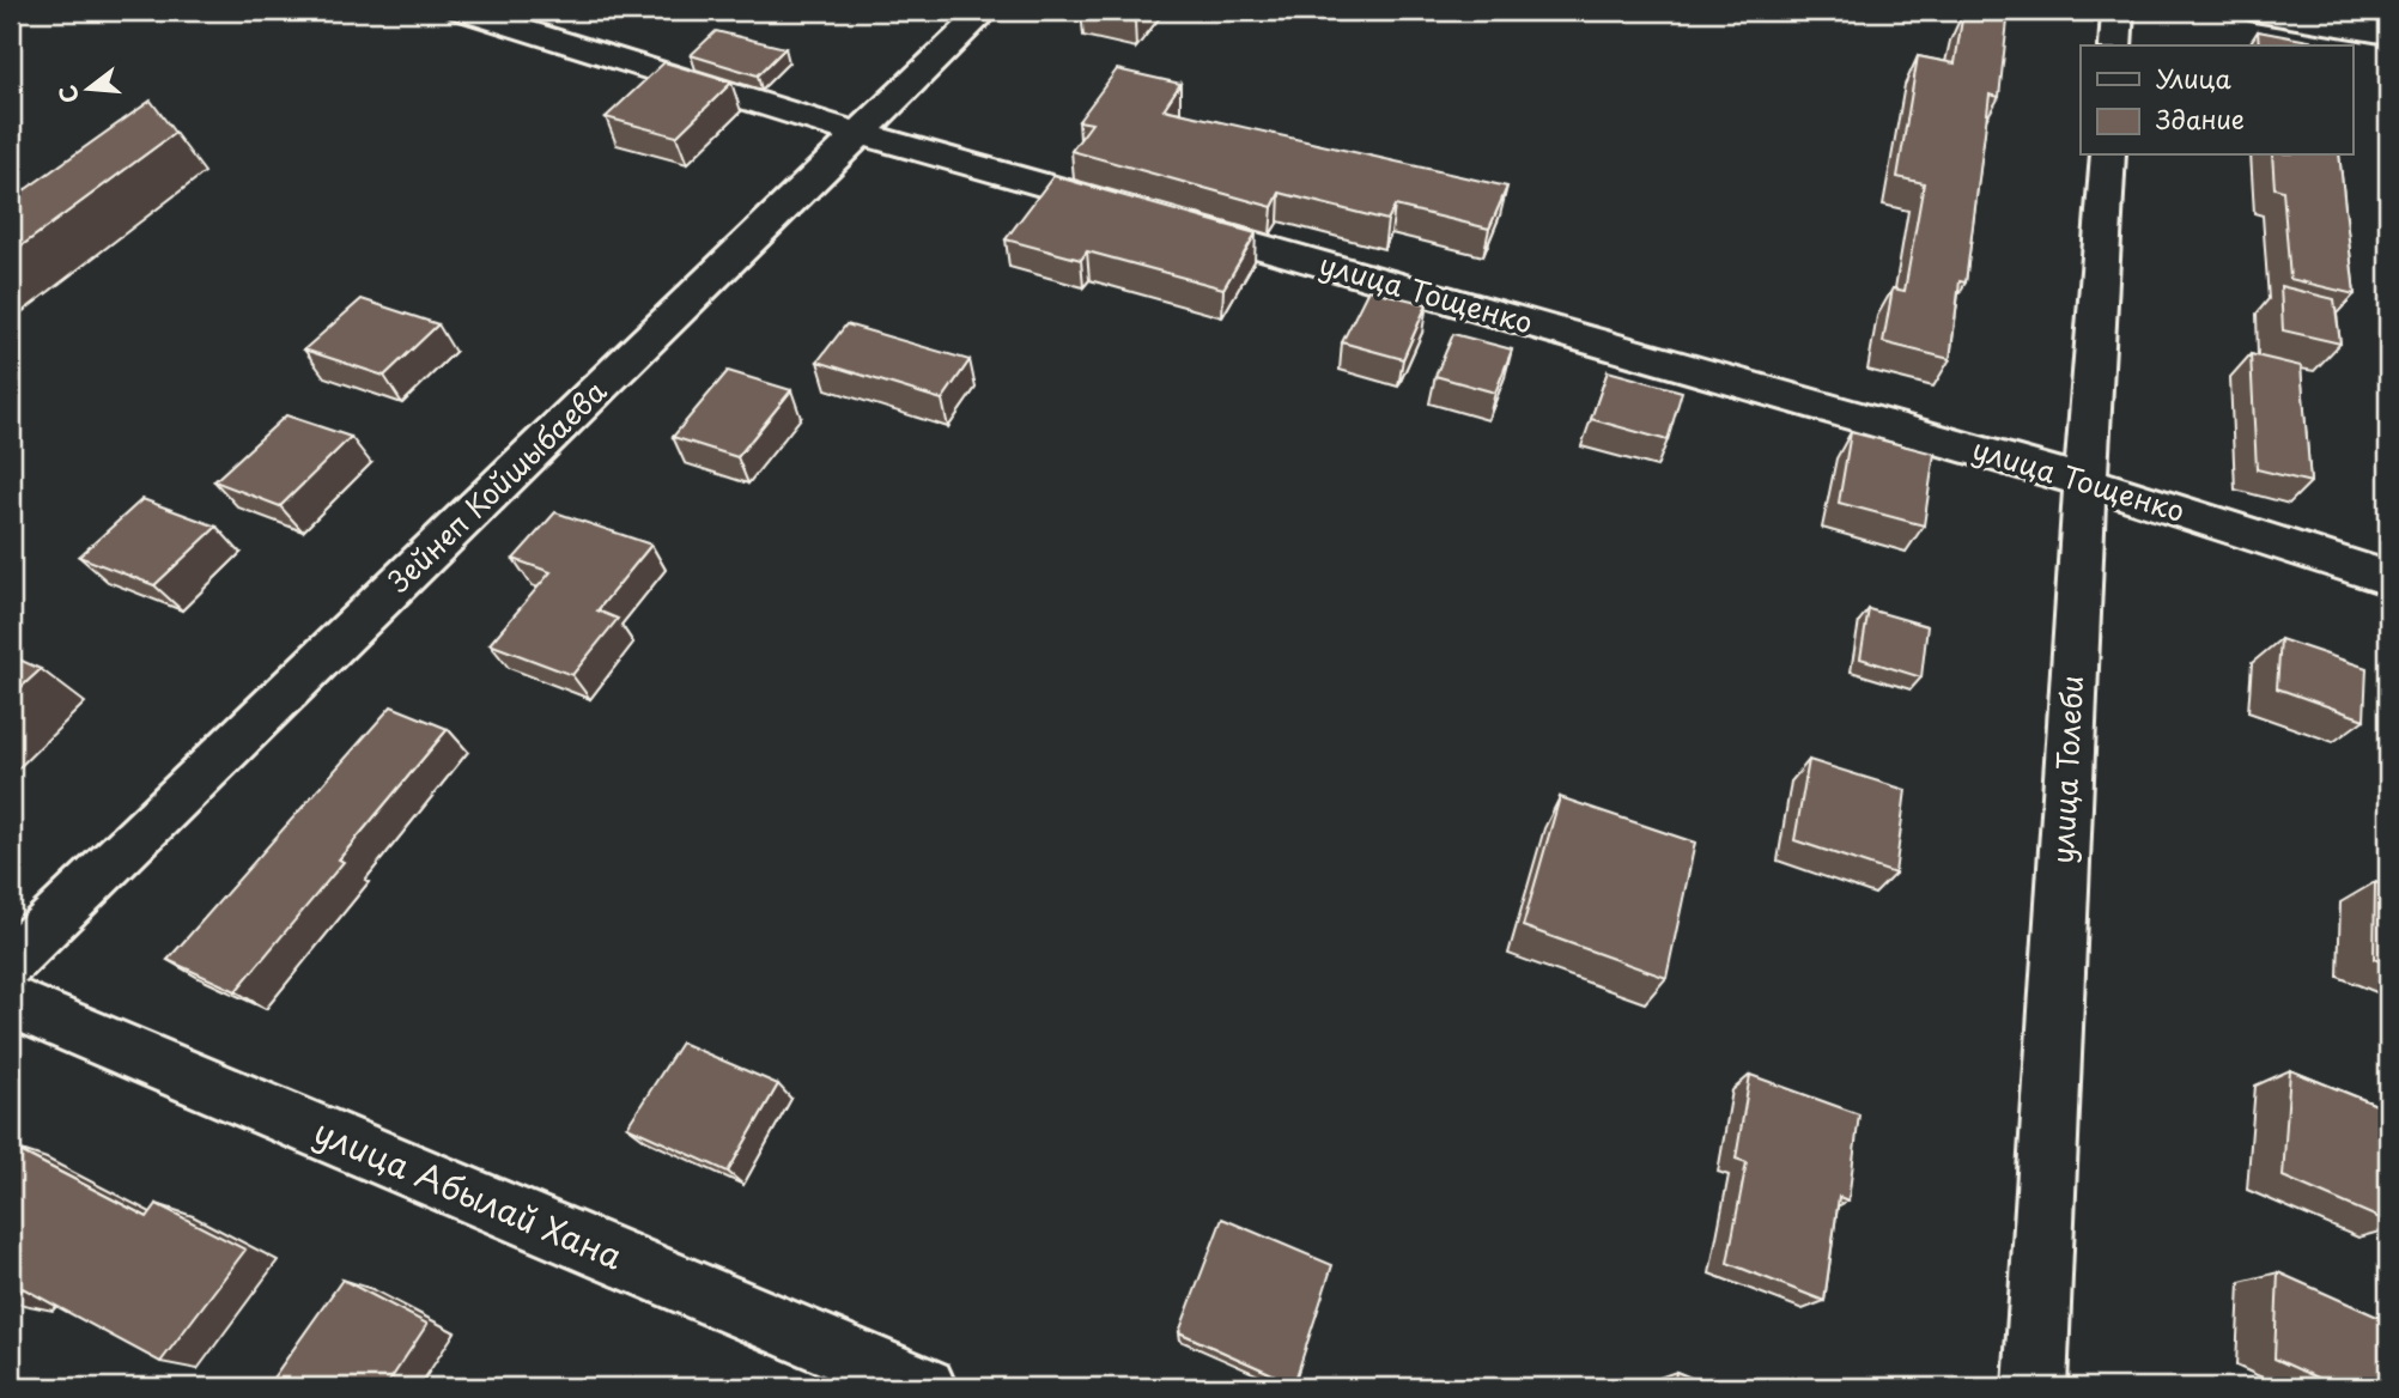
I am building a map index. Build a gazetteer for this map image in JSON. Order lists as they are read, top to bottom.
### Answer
{
  "streets": {
    "street": [
      "улица Тощенко",
      "Зейнеп Койшыбаева",
      "улица Толеби",
      "улица Абылай Хана"
    ]
  },
  "crossings": [
    ["улица Тощенко", "Зейнеп Койшыбаева"],
    ["улица Тощенко", "улица Толеби"]
  ],
  "legend": ["Улица", "Здание"],
  "north": "left"
}
